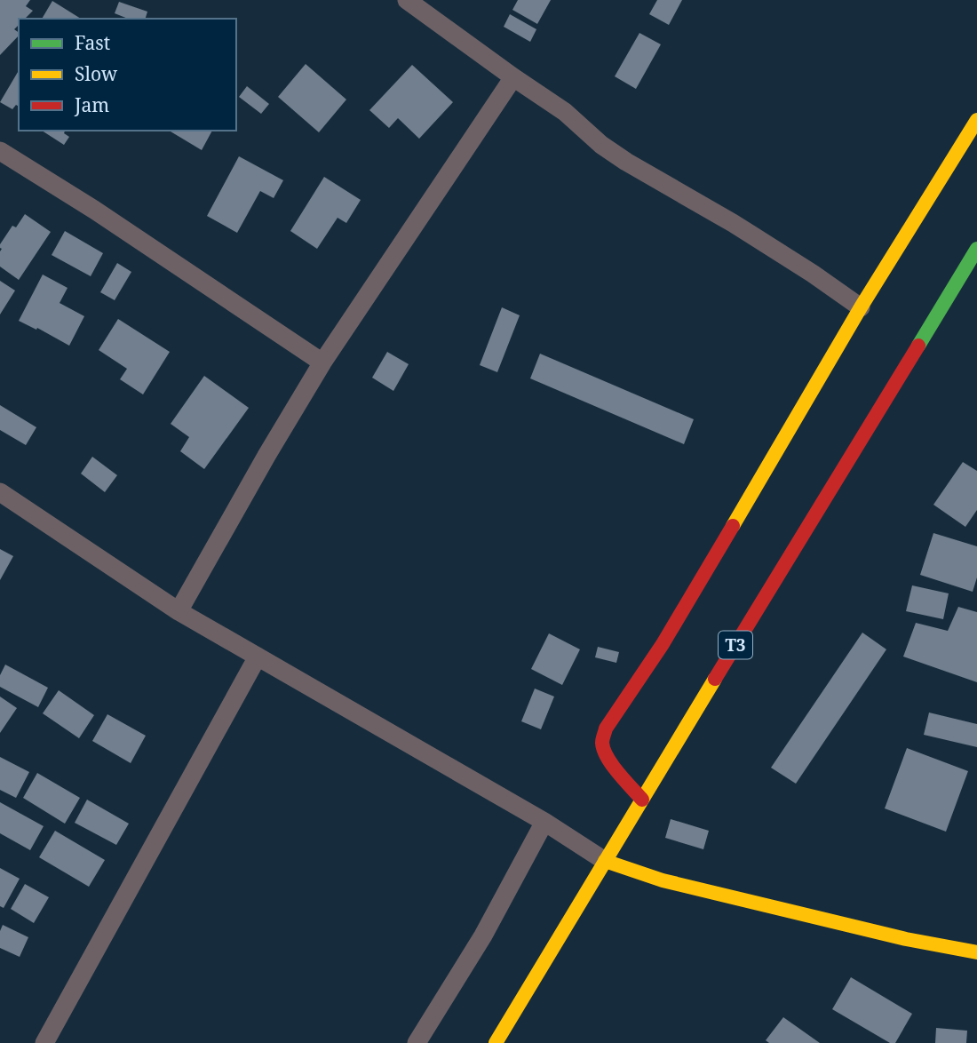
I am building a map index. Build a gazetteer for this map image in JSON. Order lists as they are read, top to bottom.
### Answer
{
  "streets": {
    "main road": ["T3"]
  },
  "legend": ["Fast", "Slow", "Jam"]
}
